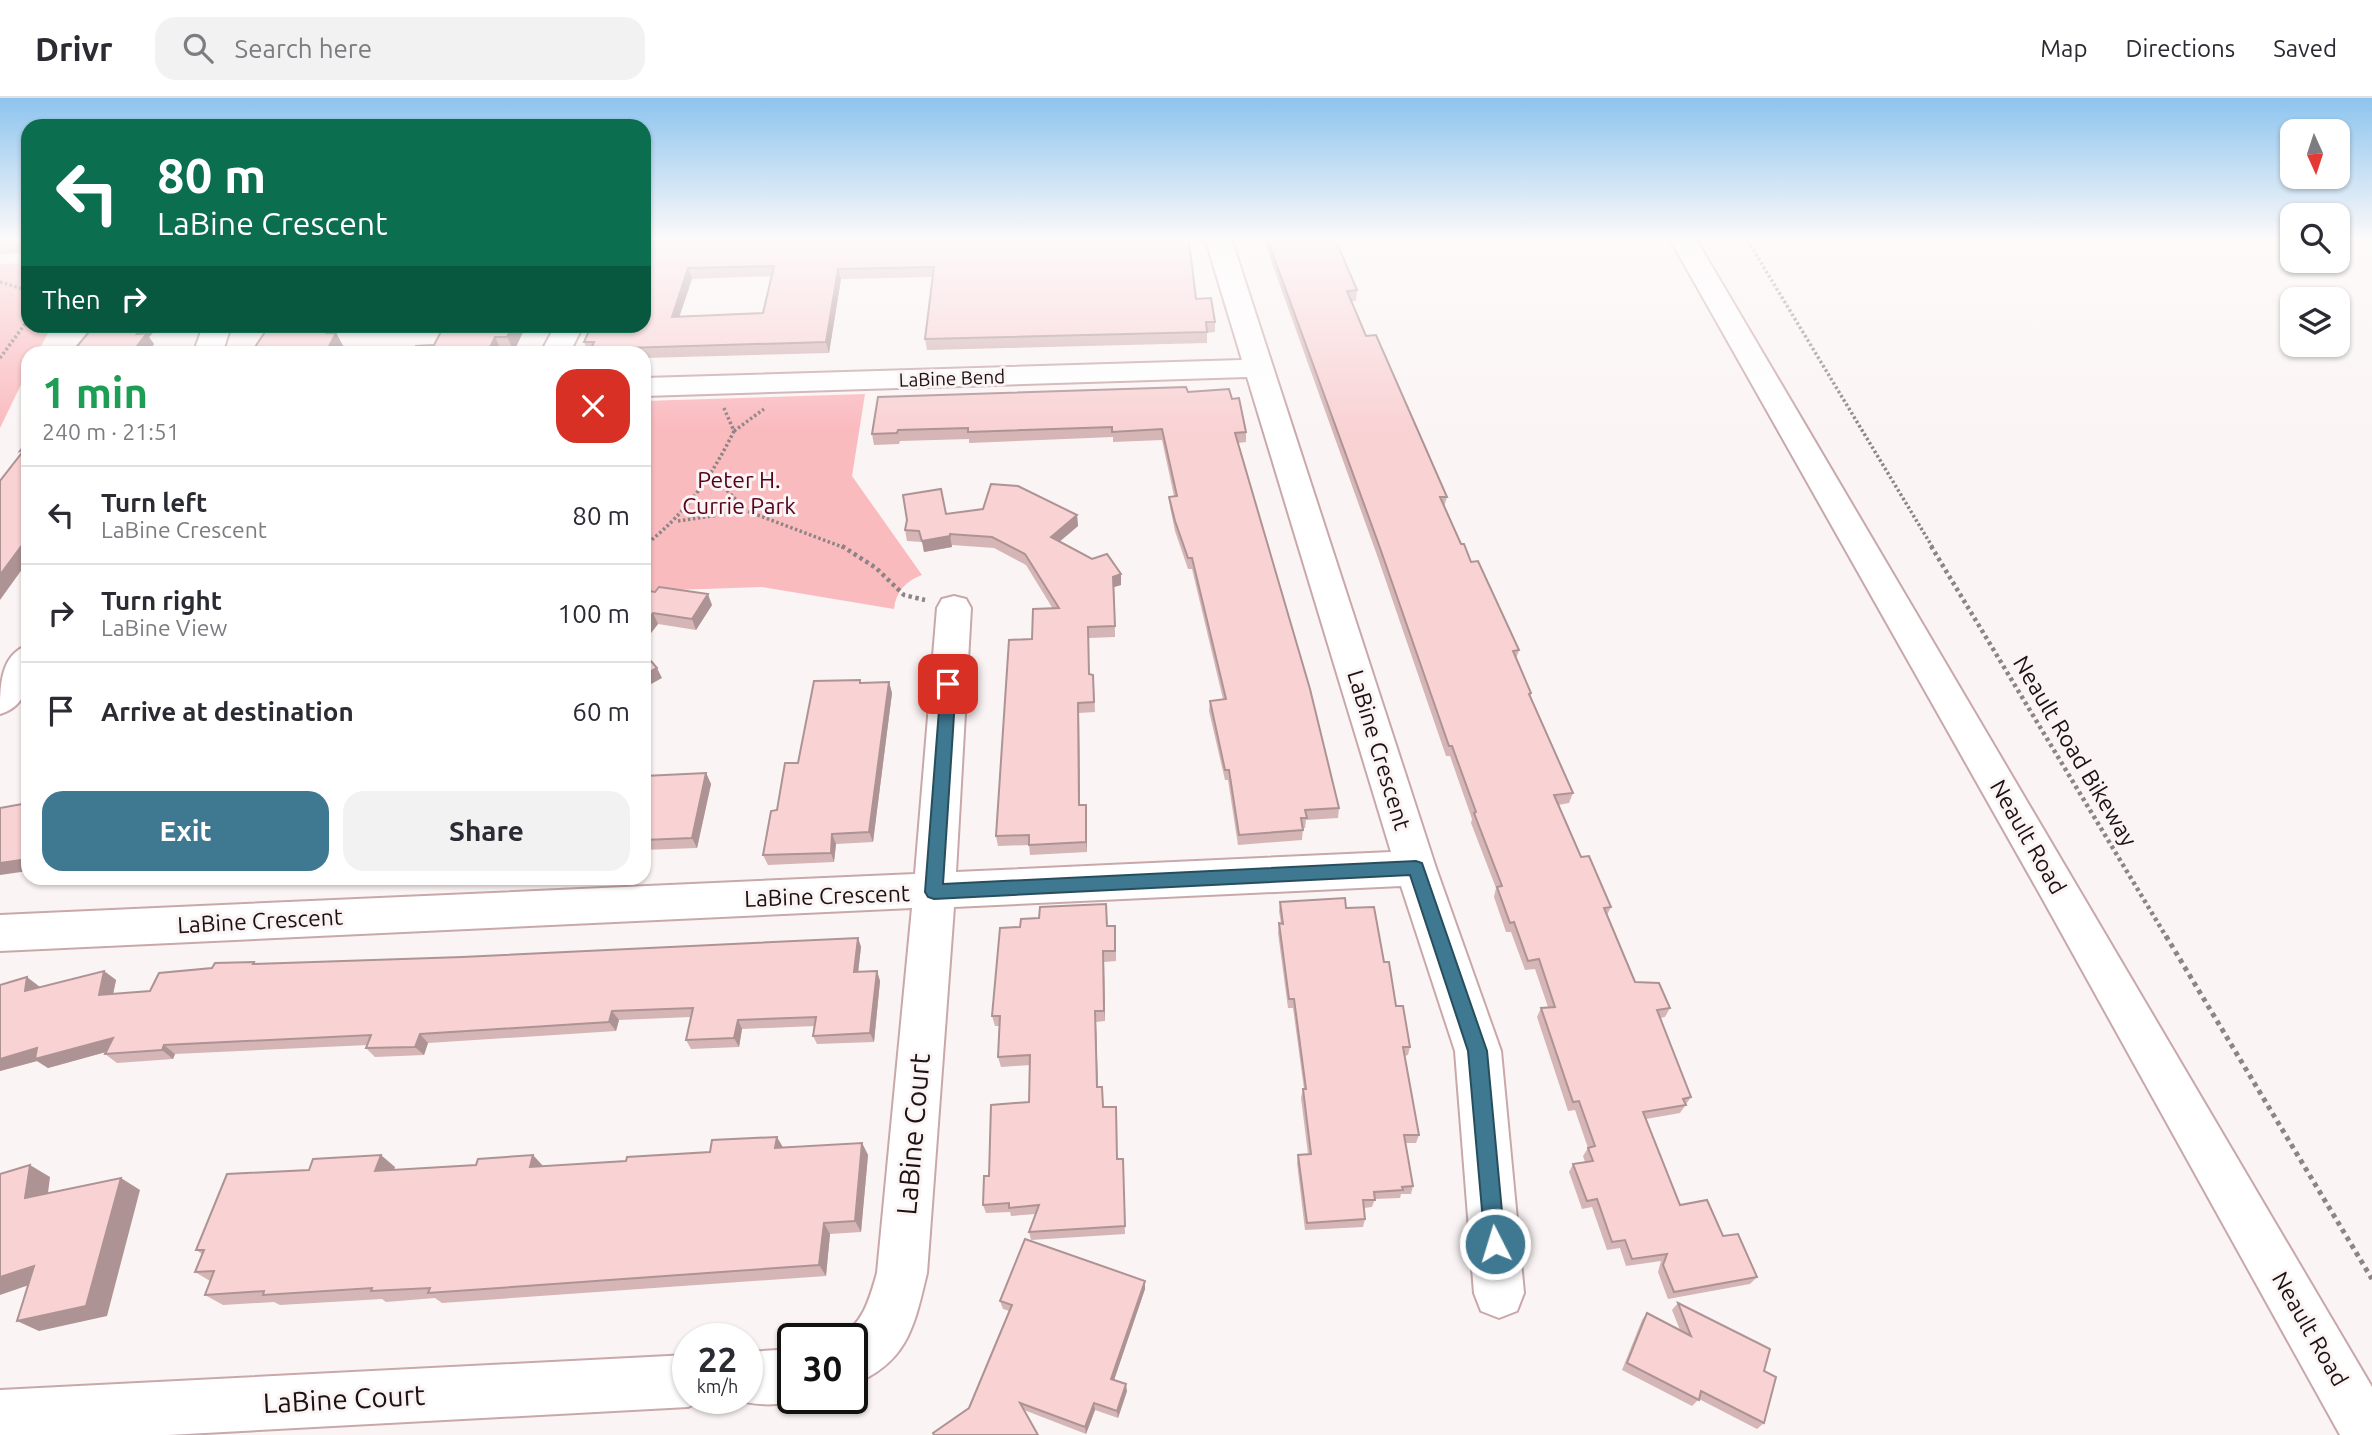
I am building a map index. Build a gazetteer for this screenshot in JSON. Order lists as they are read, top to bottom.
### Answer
{
  "streets": {
    "street": [
      "LaBine Bend",
      "LaBine Crescent",
      "Neault Road",
      "LaBine Court"
    ],
    "path": ["Neault Road Bikeway"]
  },
  "crossings": [
    ["LaBine Bend", "LaBine Crescent"],
    ["LaBine Crescent", "LaBine Court"]
  ],
  "parks": ["Peter H. Currie Park"],
  "north": "bottom",
  "page": {
    "header": "Drivr",
    "search": "Search here",
    "nav": ["Map", "Directions", "Saved"],
    "turn": ["80 m", "LaBine Crescent"],
    "then": "Then",
    "heading": ["1 min", "240 m · 21:51"],
    "list": [
      {
        "name": "Turn left",
        "note": "LaBine Crescent",
        "value": "80 m"
      },
      {
        "name": "Turn right",
        "note": "LaBine View",
        "value": "100 m"
      },
      {
        "name": "Arrive at destination",
        "value": "60 m"
      }
    ],
    "buttons": ["Exit", "Share"],
    "speed": "22 km/h",
    "limit": "30"
  }
}
